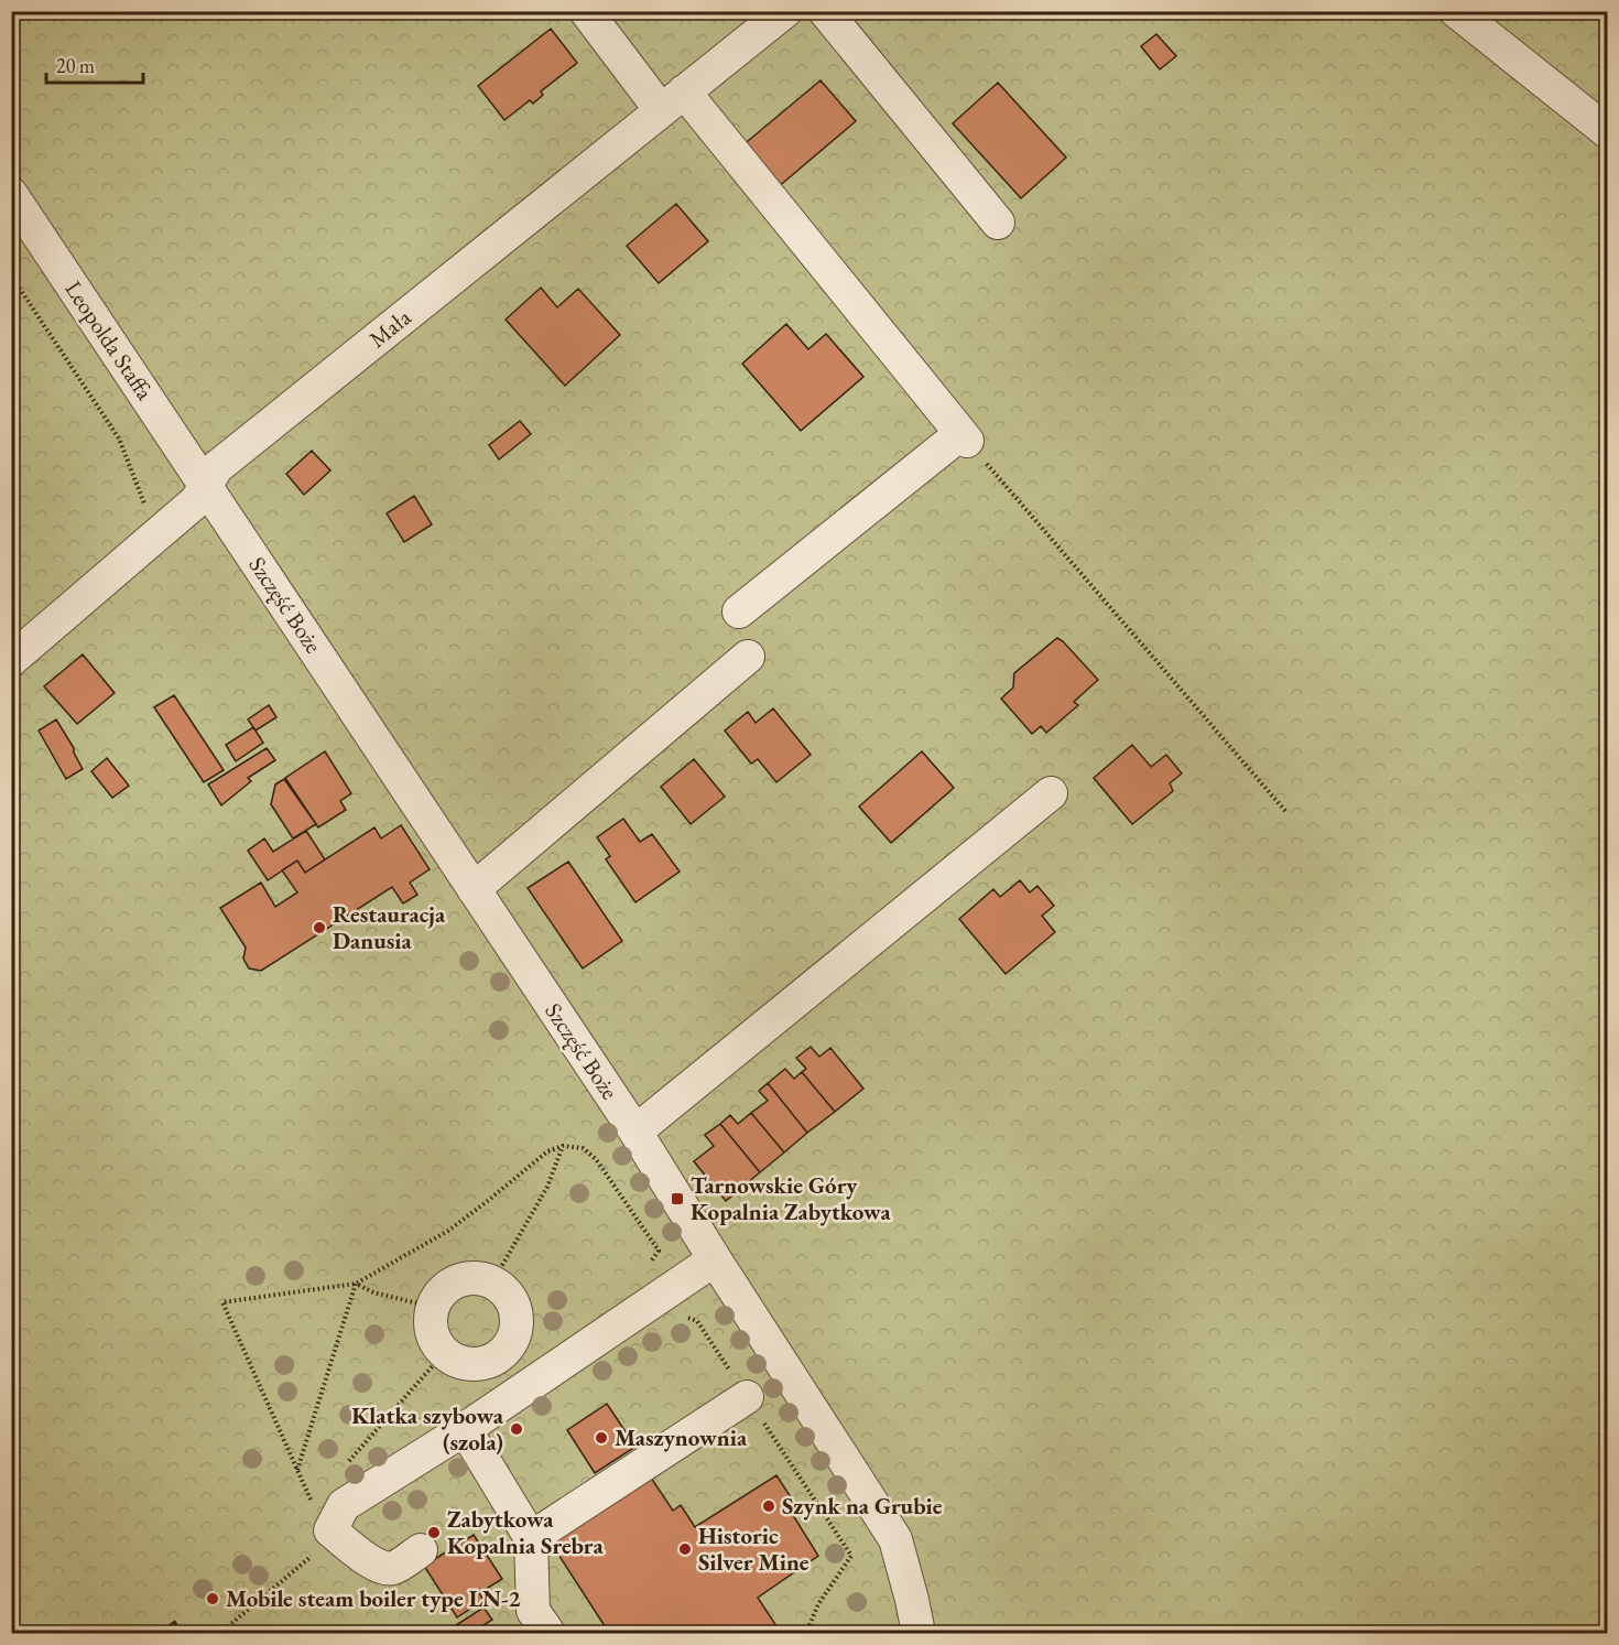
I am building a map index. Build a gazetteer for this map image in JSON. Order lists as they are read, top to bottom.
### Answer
{
  "streets": {
    "street": ["Mała", "Leopolda Staffa", "Szczęść Boże"]
  },
  "crossings": [
    ["Mała", "Leopolda Staffa"],
    ["Mała", "Szczęść Boże"],
    ["Leopolda Staffa", "Szczęść Boże"]
  ],
  "places": {
    "other": [
      "Restauracja Danusia",
      "Klatka szybowa (szola)",
      "Maszynownia",
      "Szynk na Grubie",
      "Zabytkowa Kopalnia Srebra",
      "Historic Silver Mine",
      "Mobile steam boiler type LN-2"
    ],
    "transit": ["Tarnowskie Góry Kopalnia Zabytkowa"]
  },
  "scale_bar": "20 m"
}
